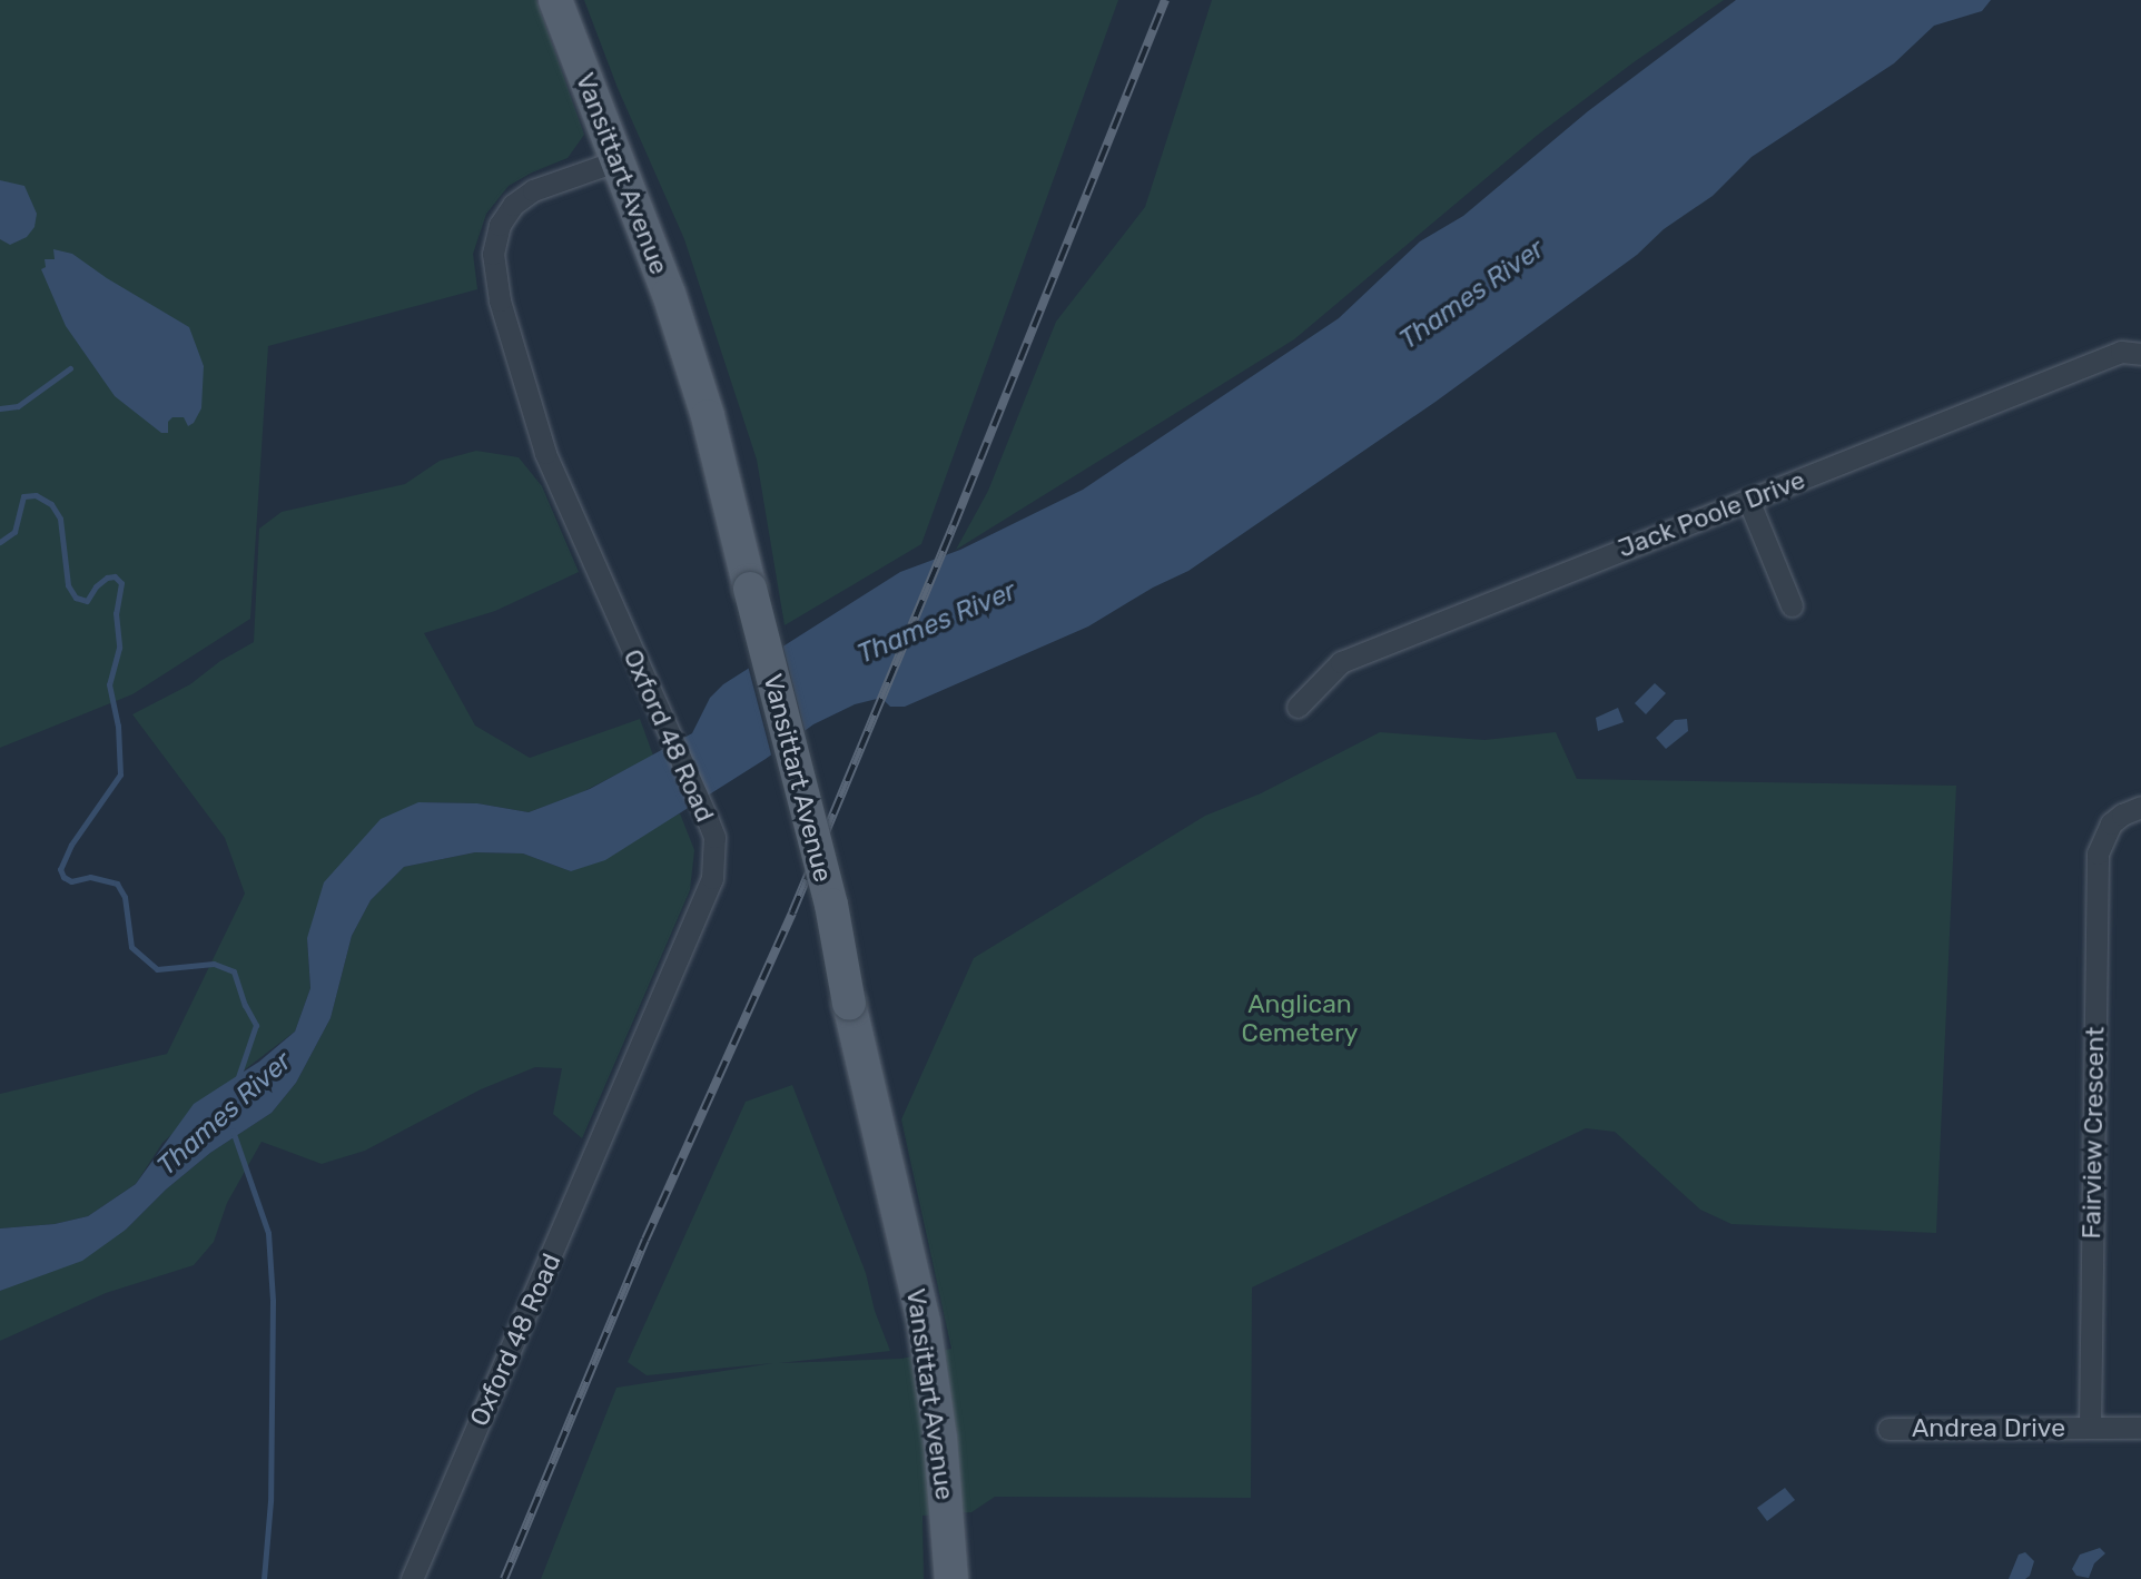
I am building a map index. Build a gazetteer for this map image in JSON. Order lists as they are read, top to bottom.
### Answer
{
  "streets": {
    "main road": ["Vansittart Avenue"],
    "street": [
      "Jack Poole Drive",
      "Oxford 48 Road",
      "Fairview Crescent",
      "Andrea Drive"
    ]
  },
  "crossings": [
    ["Vansittart Avenue", "Oxford 48 Road"],
    ["Fairview Crescent", "Andrea Drive"]
  ],
  "water": ["Thames River"],
  "parks": ["Anglican Cemetery"]
}
